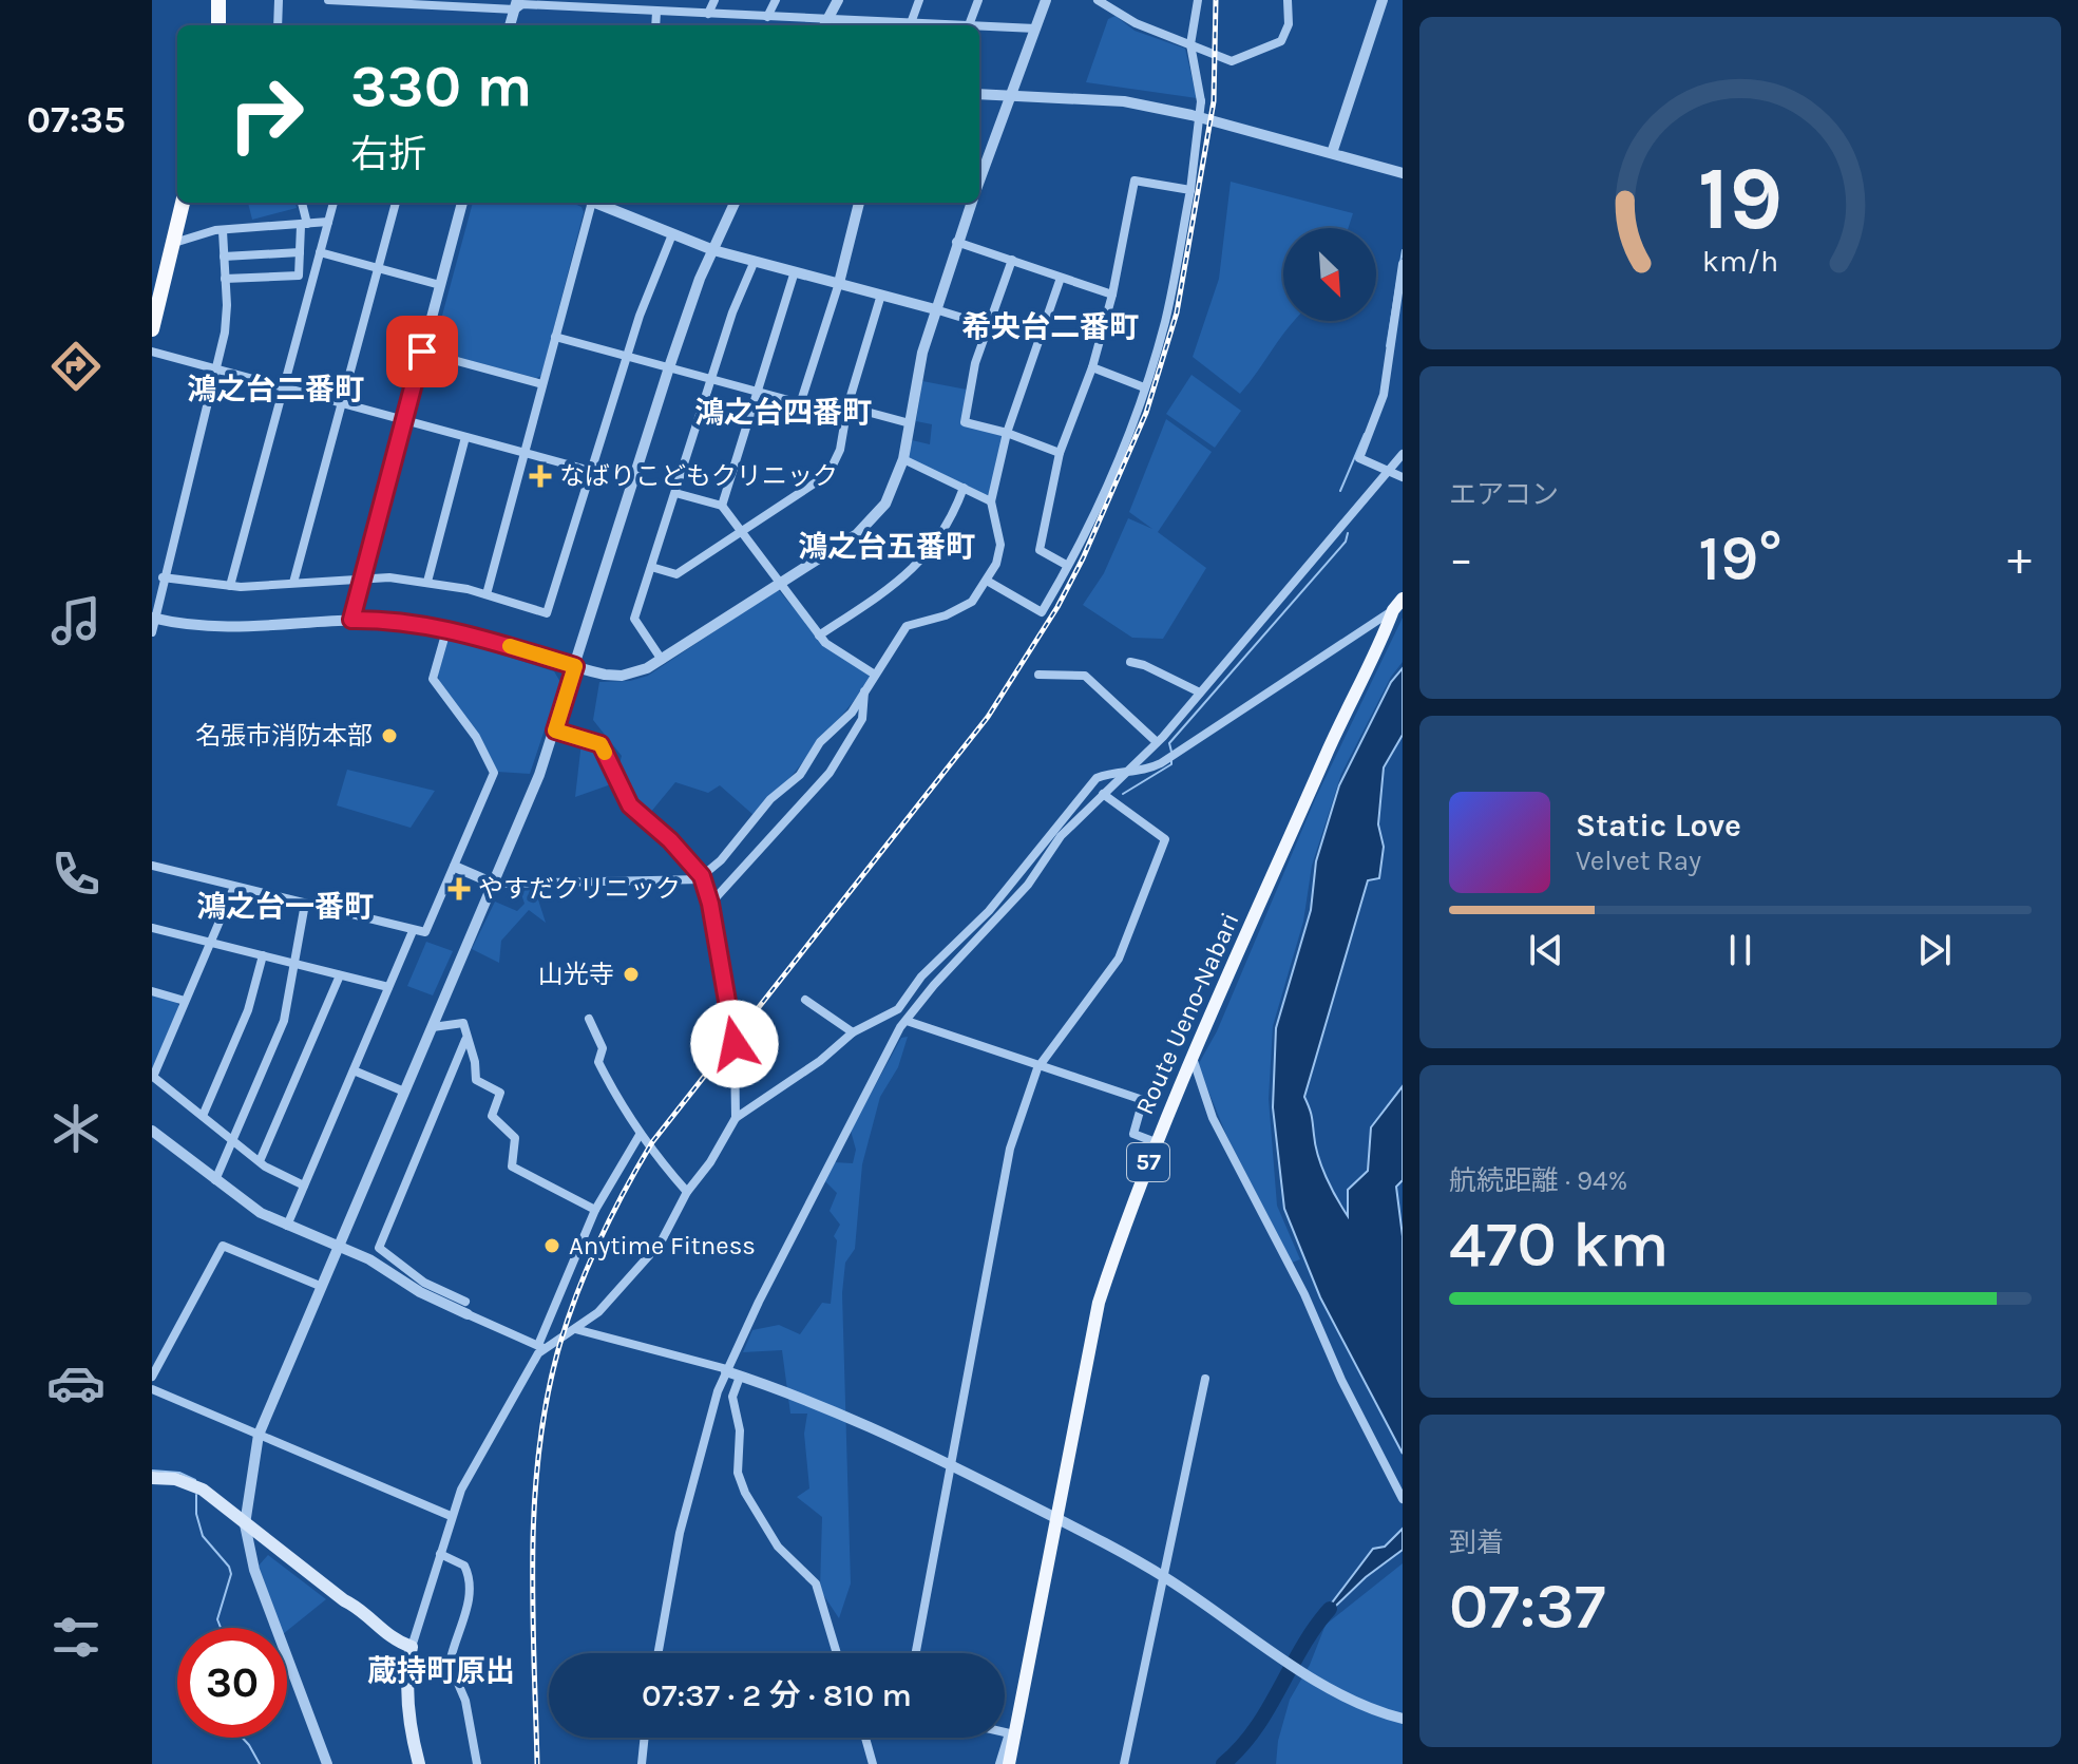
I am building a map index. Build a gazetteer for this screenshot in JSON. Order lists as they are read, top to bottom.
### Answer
{
  "streets": {
    "main road": ["Route Ueno-Nabari", "57"]
  },
  "districts": [
    "希央台二番町",
    "鴻之台二番町",
    "鴻之台四番町",
    "鴻之台五番町",
    "鴻之台一番町",
    "蔵持町原出"
  ],
  "places": {
    "health": ["なばりこどもクリニック", "やすだクリニック"],
    "other": ["名張市消防本部", "山光寺", "Anytime Fitness"]
  },
  "north": "bottom right",
  "page": {
    "tabs": "07:35",
    "turn": ["330 m", "右折"],
    "tile": [
      "エアコン",
      ["航続距離 · 94%", "470 km"],
      ["到着", "07:37"]
    ],
    "heat": ["−", "19°", "+"],
    "song": ["Static Love", "Velvet Ray"],
    "limit": "30",
    "trip": "07:37 · 2 分 · 810 m",
    "gauge": ["19", "km/h"]
  }
}
